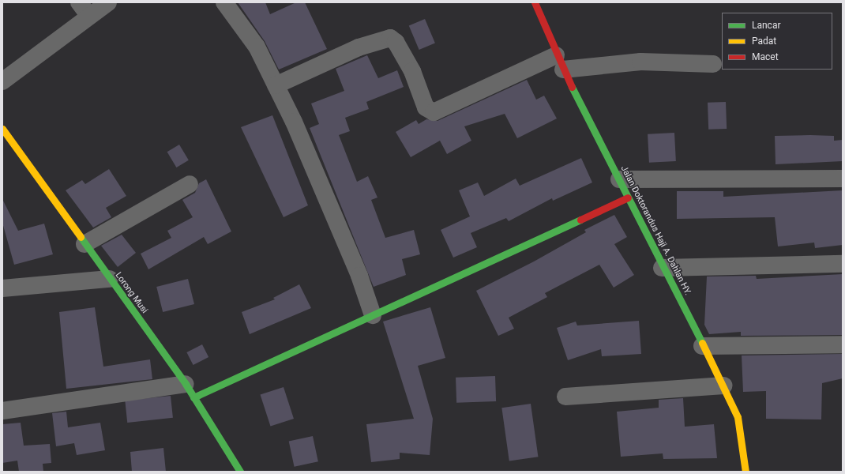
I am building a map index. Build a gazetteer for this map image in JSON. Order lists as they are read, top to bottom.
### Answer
{
  "streets": {
    "street": ["Jalan Doktorandus Haji A. Dahlan HY.", "Lorong Musi"]
  },
  "legend": ["Lancar", "Padat", "Macet"]
}
